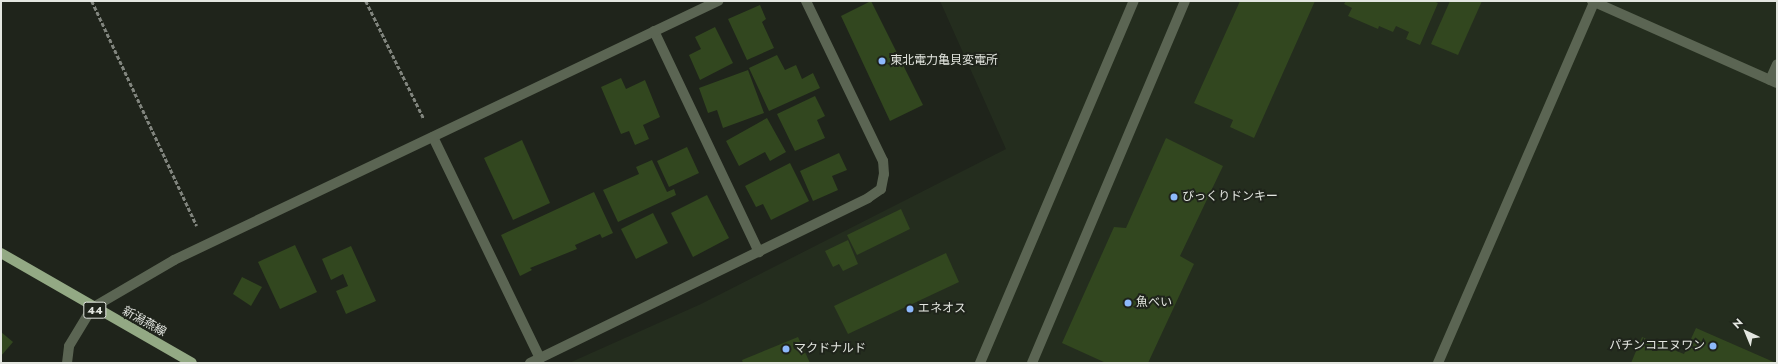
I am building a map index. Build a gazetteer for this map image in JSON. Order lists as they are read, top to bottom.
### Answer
{
  "streets": {
    "main road": ["44", "新潟燕線"]
  },
  "places": [
    "東北電力亀貝変電所",
    "びっくりドンキー",
    "魚べい",
    "エネオス",
    "パチンコエヌワン",
    "マクドナルド"
  ],
  "north": "top left"
}
